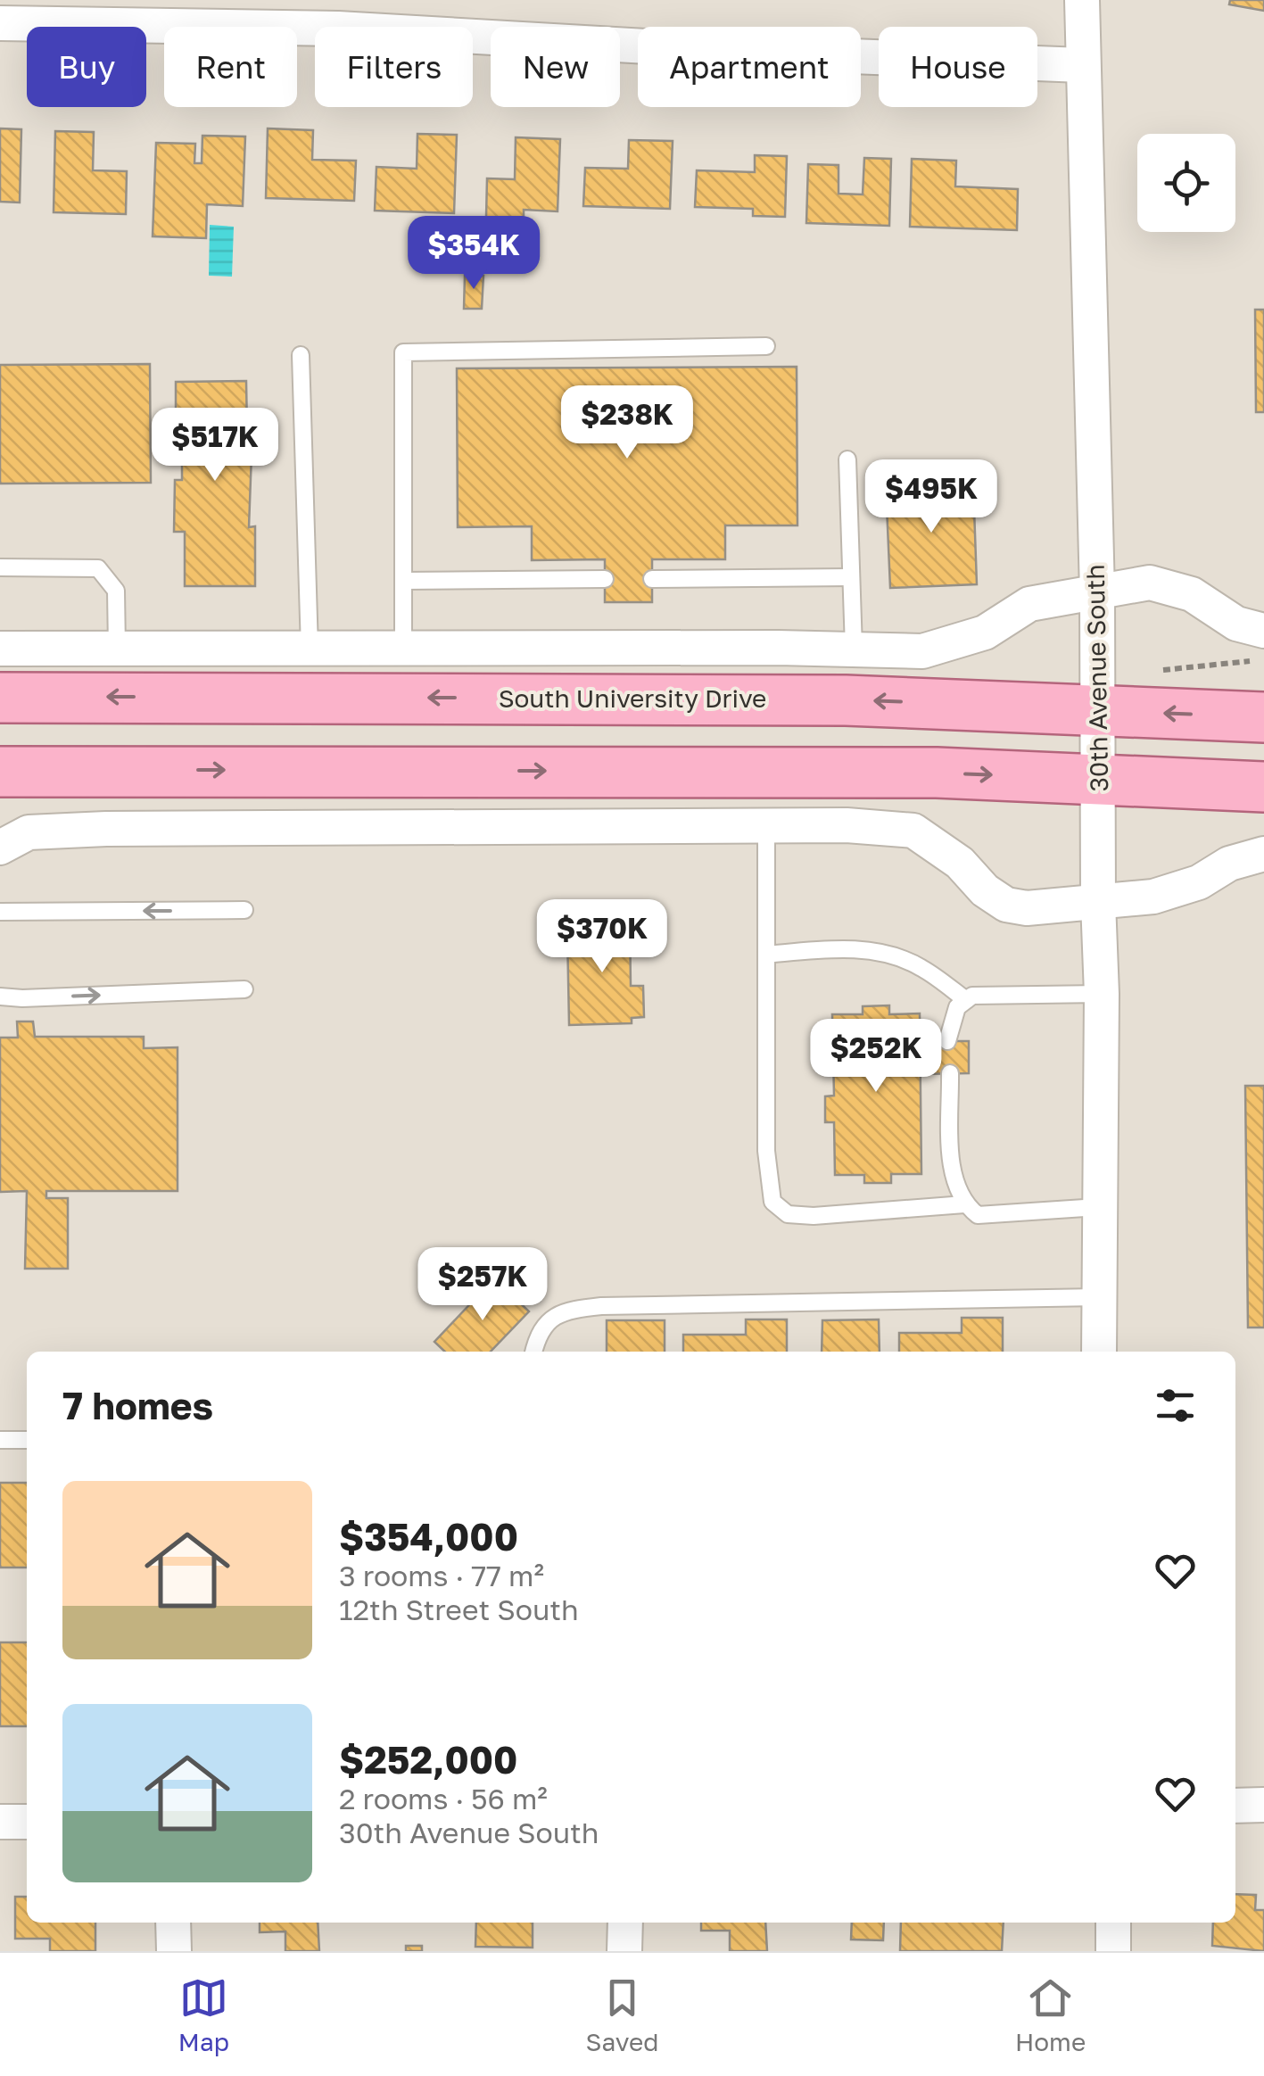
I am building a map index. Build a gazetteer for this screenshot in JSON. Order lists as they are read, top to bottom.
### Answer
{
  "streets": {
    "main road": ["South University Drive"],
    "street": ["30th Avenue South"]
  },
  "crossings": [
    ["30th Avenue South", "South University Drive"]
  ],
  "page": {
    "chip": [
      "Buy",
      "Rent",
      "Filters",
      "New",
      "Apartment",
      "House"
    ],
    "price": [
      "$354K",
      "$238K",
      "$517K",
      "$495K",
      "$370K",
      "$252K",
      "$257K"
    ],
    "heading": "7 homes",
    "list": [
      {
        "name": "$354,000",
        "note": "3 rooms · 77 m² · 12th Street South"
      },
      {
        "name": "$252,000",
        "note": "2 rooms · 56 m² · 30th Avenue South"
      }
    ],
    "tabs": ["Map", "Saved", "Home"]
  }
}
